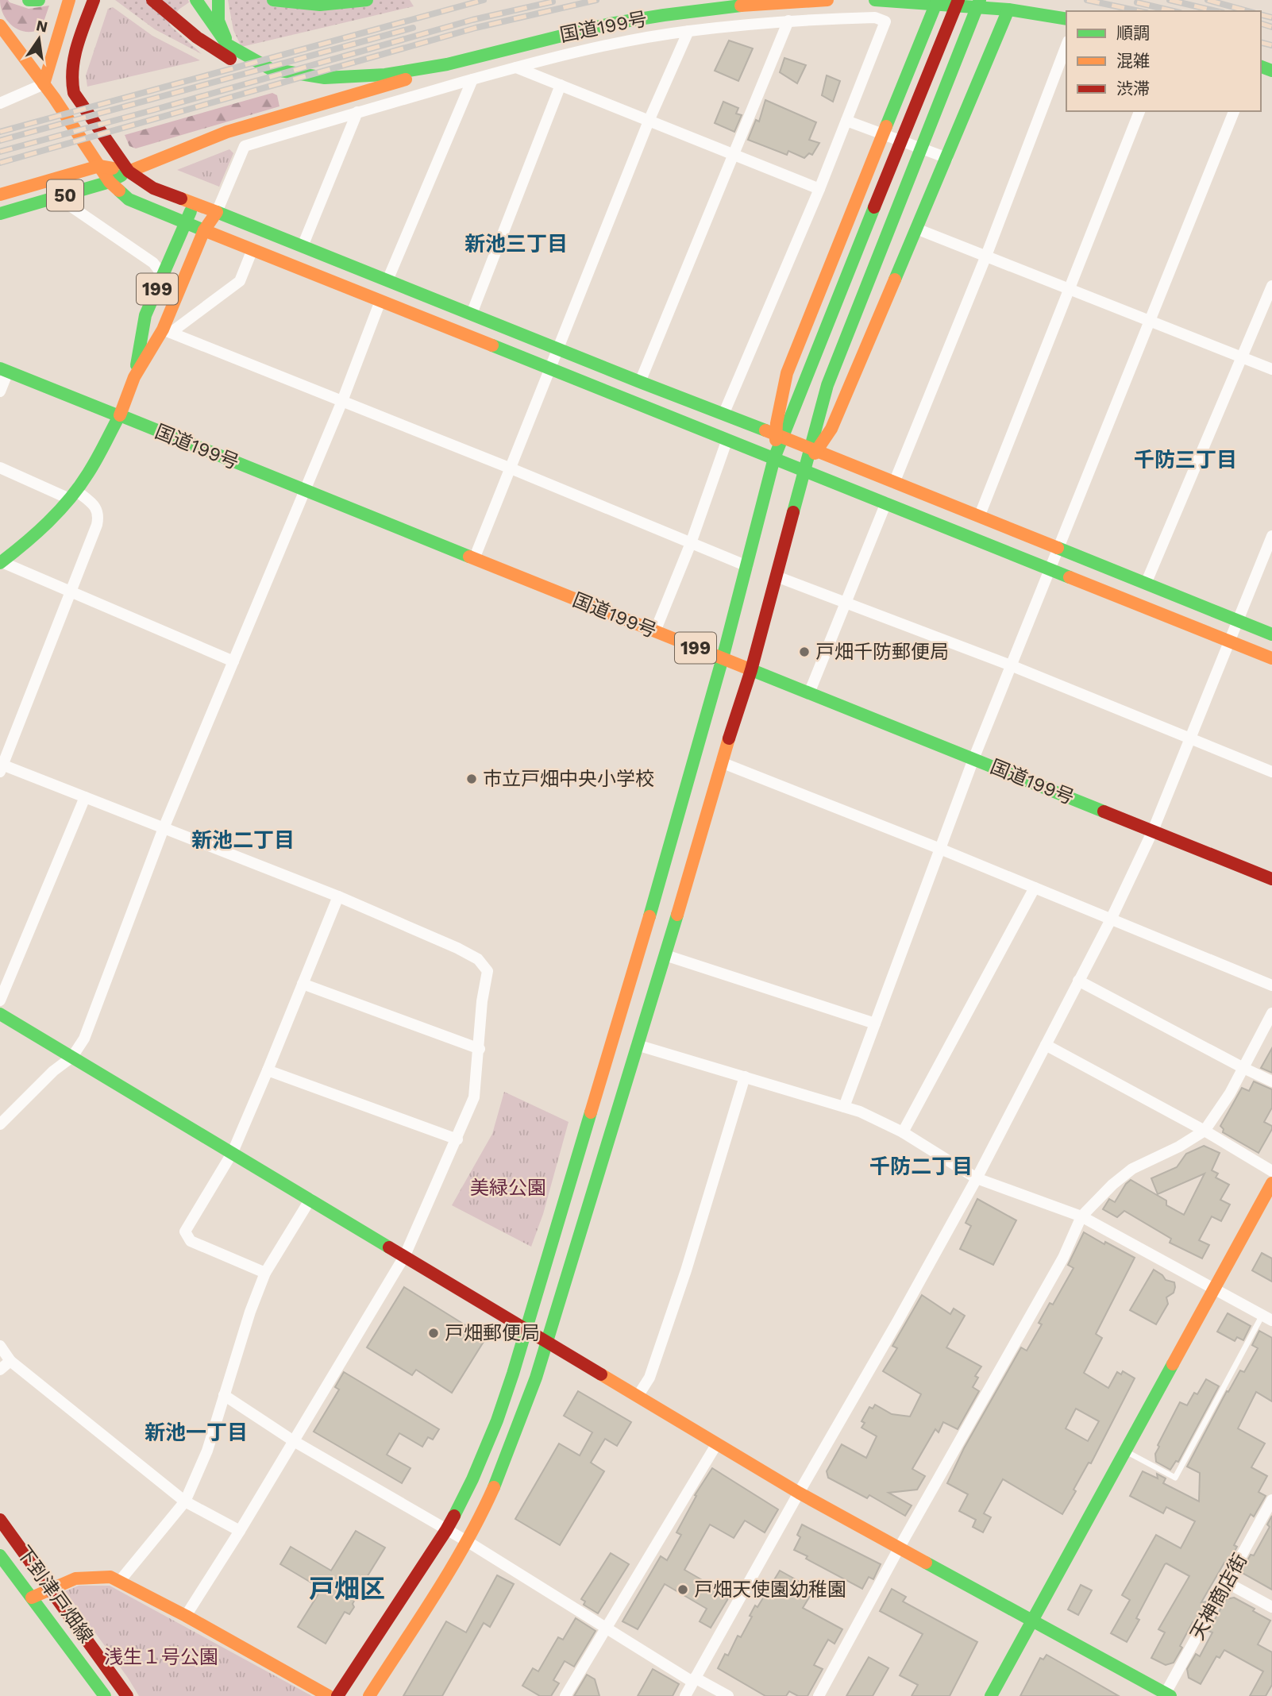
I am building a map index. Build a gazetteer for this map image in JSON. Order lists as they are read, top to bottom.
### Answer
{
  "streets": {
    "main road": [
      "国道199号",
      "50",
      "199",
      "下到津戸畑線"
    ],
    "street": ["天神商店街"]
  },
  "crossings": [
    ["国道199号", "199"]
  ],
  "districts": [
    "新池三丁目",
    "千防三丁目",
    "新池二丁目",
    "千防二丁目",
    "新池一丁目",
    "戸畑区"
  ],
  "parks": ["美緑公園", "浅生１号公園"],
  "places": [
    "戸畑千防郵便局",
    "市立戸畑中央小学校",
    "戸畑郵便局",
    "戸畑天使園幼稚園"
  ],
  "legend": ["順調", "混雑", "渋滞"],
  "north": "top"
}
